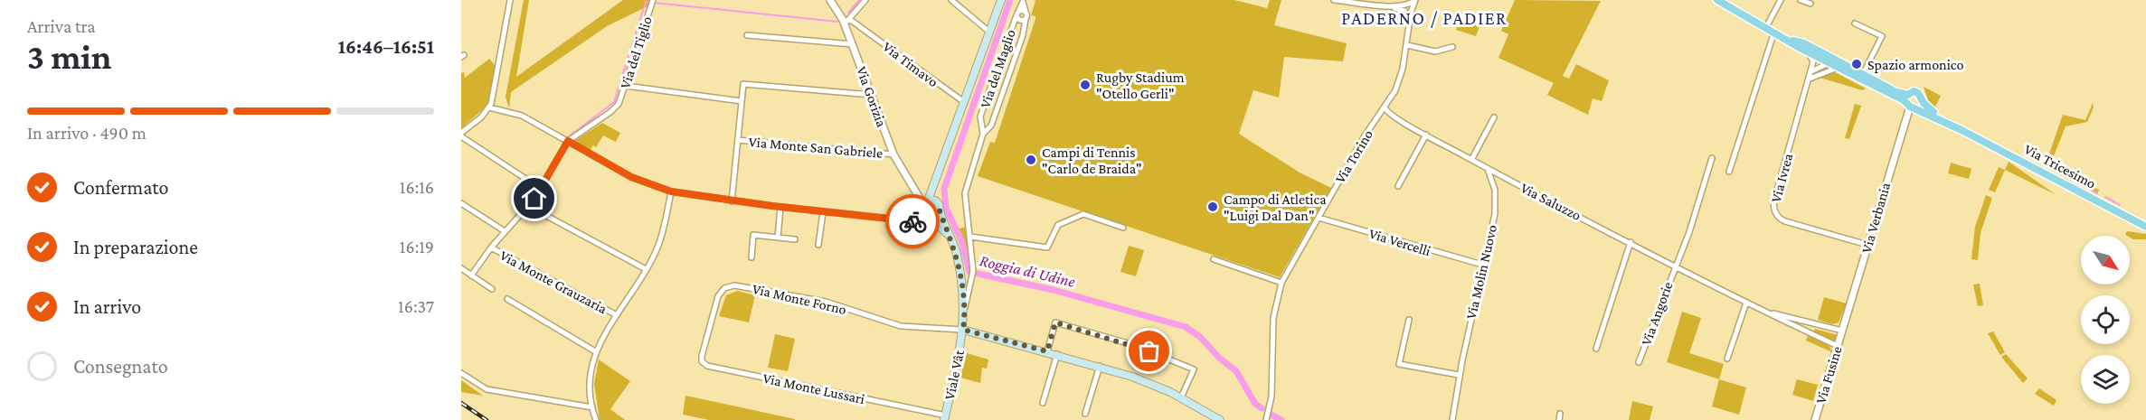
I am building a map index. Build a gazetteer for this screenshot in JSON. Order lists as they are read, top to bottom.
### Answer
{
  "streets": {
    "main road": ["Via Tricesimo", "Viale Vât"],
    "street": [
      "Via del Tiglio",
      "Via Timavo",
      "Via del Maglio",
      "Via Gorizia",
      "Via Monte San Gabriele",
      "Via Torino",
      "Via Ivrea",
      "Via Saluzzo",
      "Via Verbania",
      "Via Vercelli",
      "Via Molin Nuovo",
      "Via Monte Grauzaria",
      "Via Monte Forno",
      "Via Angorie",
      "Via Fusine",
      "Via Monte Lussari"
    ]
  },
  "crossings": [
    ["Via del Tiglio", "Via Monte Grauzaria"],
    ["Via Timavo", "Via Gorizia"],
    ["Via Timavo", "Viale Vât"],
    ["Via del Maglio", "Viale Vât"],
    ["Via Gorizia", "Via Monte San Gabriele"],
    ["Via Gorizia", "Viale Vât"],
    ["Via Torino", "Via Saluzzo"],
    ["Via Torino", "Via Vercelli"],
    ["Via Tricesimo", "Via Ivrea"],
    ["Via Tricesimo", "Via Verbania"],
    ["Via Ivrea", "Via Verbania"],
    ["Via Saluzzo", "Via Verbania"],
    ["Via Saluzzo", "Via Molin Nuovo"],
    ["Via Saluzzo", "Via Angorie"],
    ["Via Saluzzo", "Via Fusine"],
    ["Via Verbania", "Via Fusine"],
    ["Via Vercelli", "Via Molin Nuovo"],
    ["Via Monte Forno", "Viale Vât"],
    ["Via Monte Forno", "Via Monte Lussari"],
    ["Viale Vât", "Via Monte Lussari"]
  ],
  "districts": ["PADERNO / PADIER"],
  "water": ["Roggia di Udine"],
  "places": [
    "Spazio armonico",
    "Rugby Stadium \"Otello Gerli\"",
    "Campi di Tennis \"Carlo de Braida\"",
    "Campo di Atletica \"Luigi Dal Dan\""
  ],
  "north": "bottom right",
  "page": {
    "heading": ["3 min", "Arriva tra", "16:46–16:51"],
    "bar": "In arrivo · 490 m",
    "list": [
      ["Confermato", "16:16"],
      ["In preparazione", "16:19"],
      ["In arrivo", "16:37"],
      "Consegnato"
    ]
  }
}
